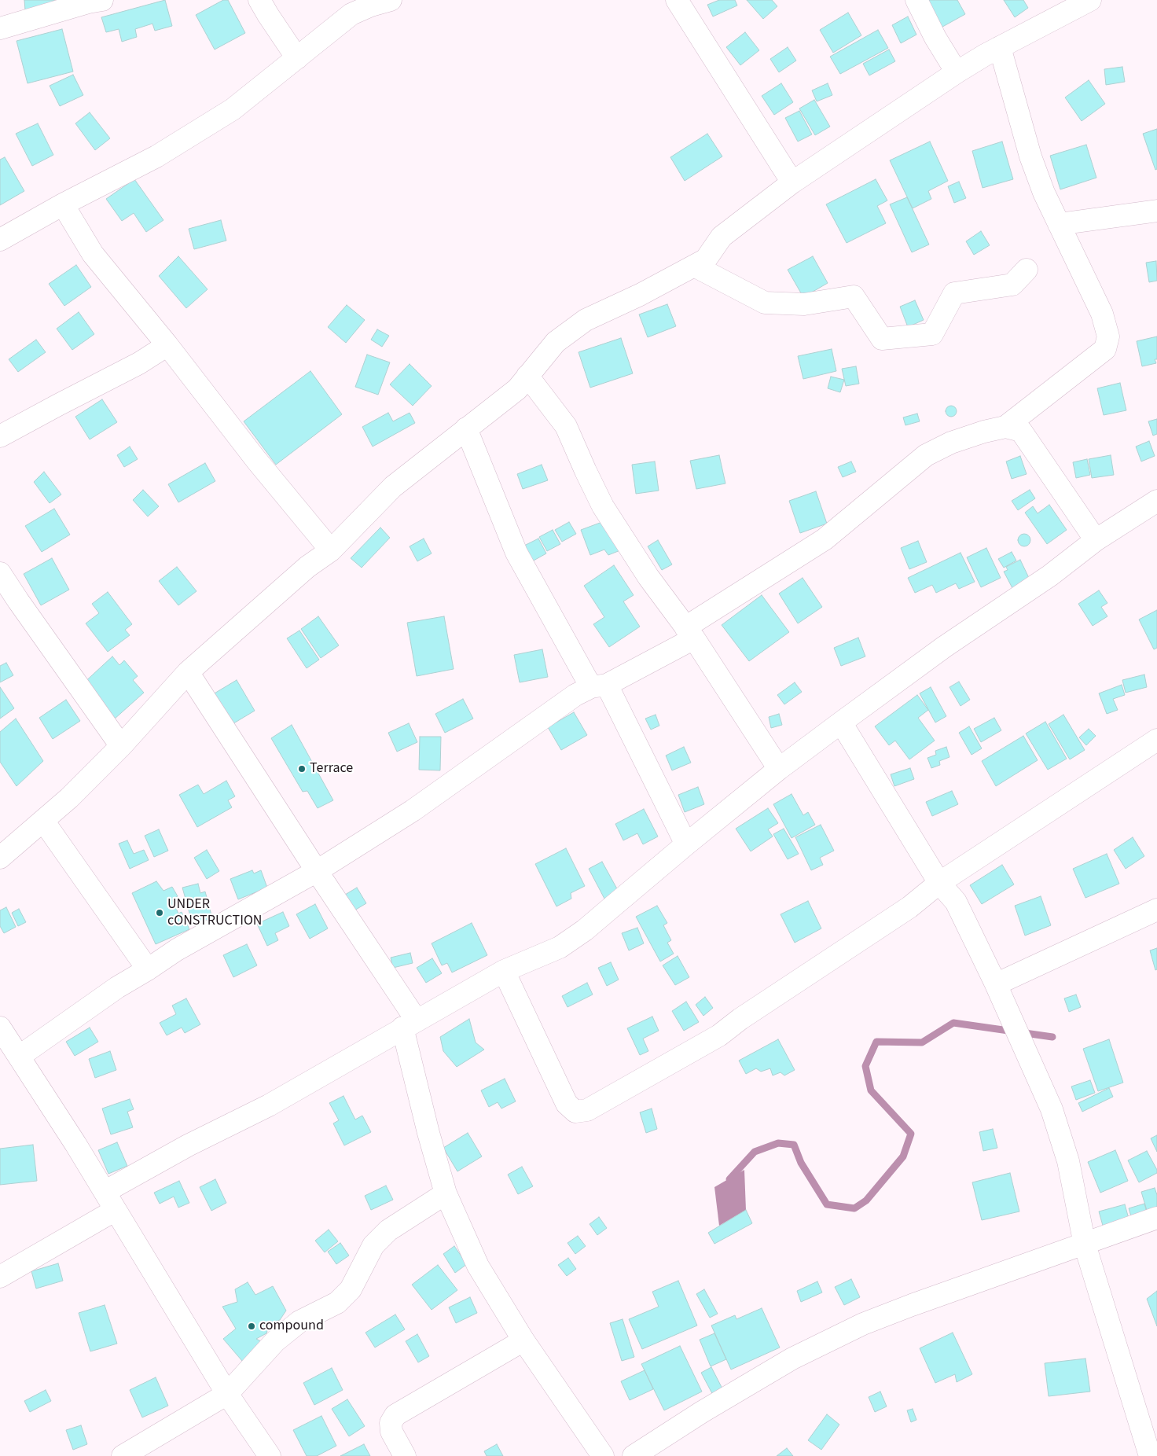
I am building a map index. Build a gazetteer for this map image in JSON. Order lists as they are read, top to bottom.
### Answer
{
  "places": ["Terrace", "UNDER cONSTRUCTION", "compound"]
}
